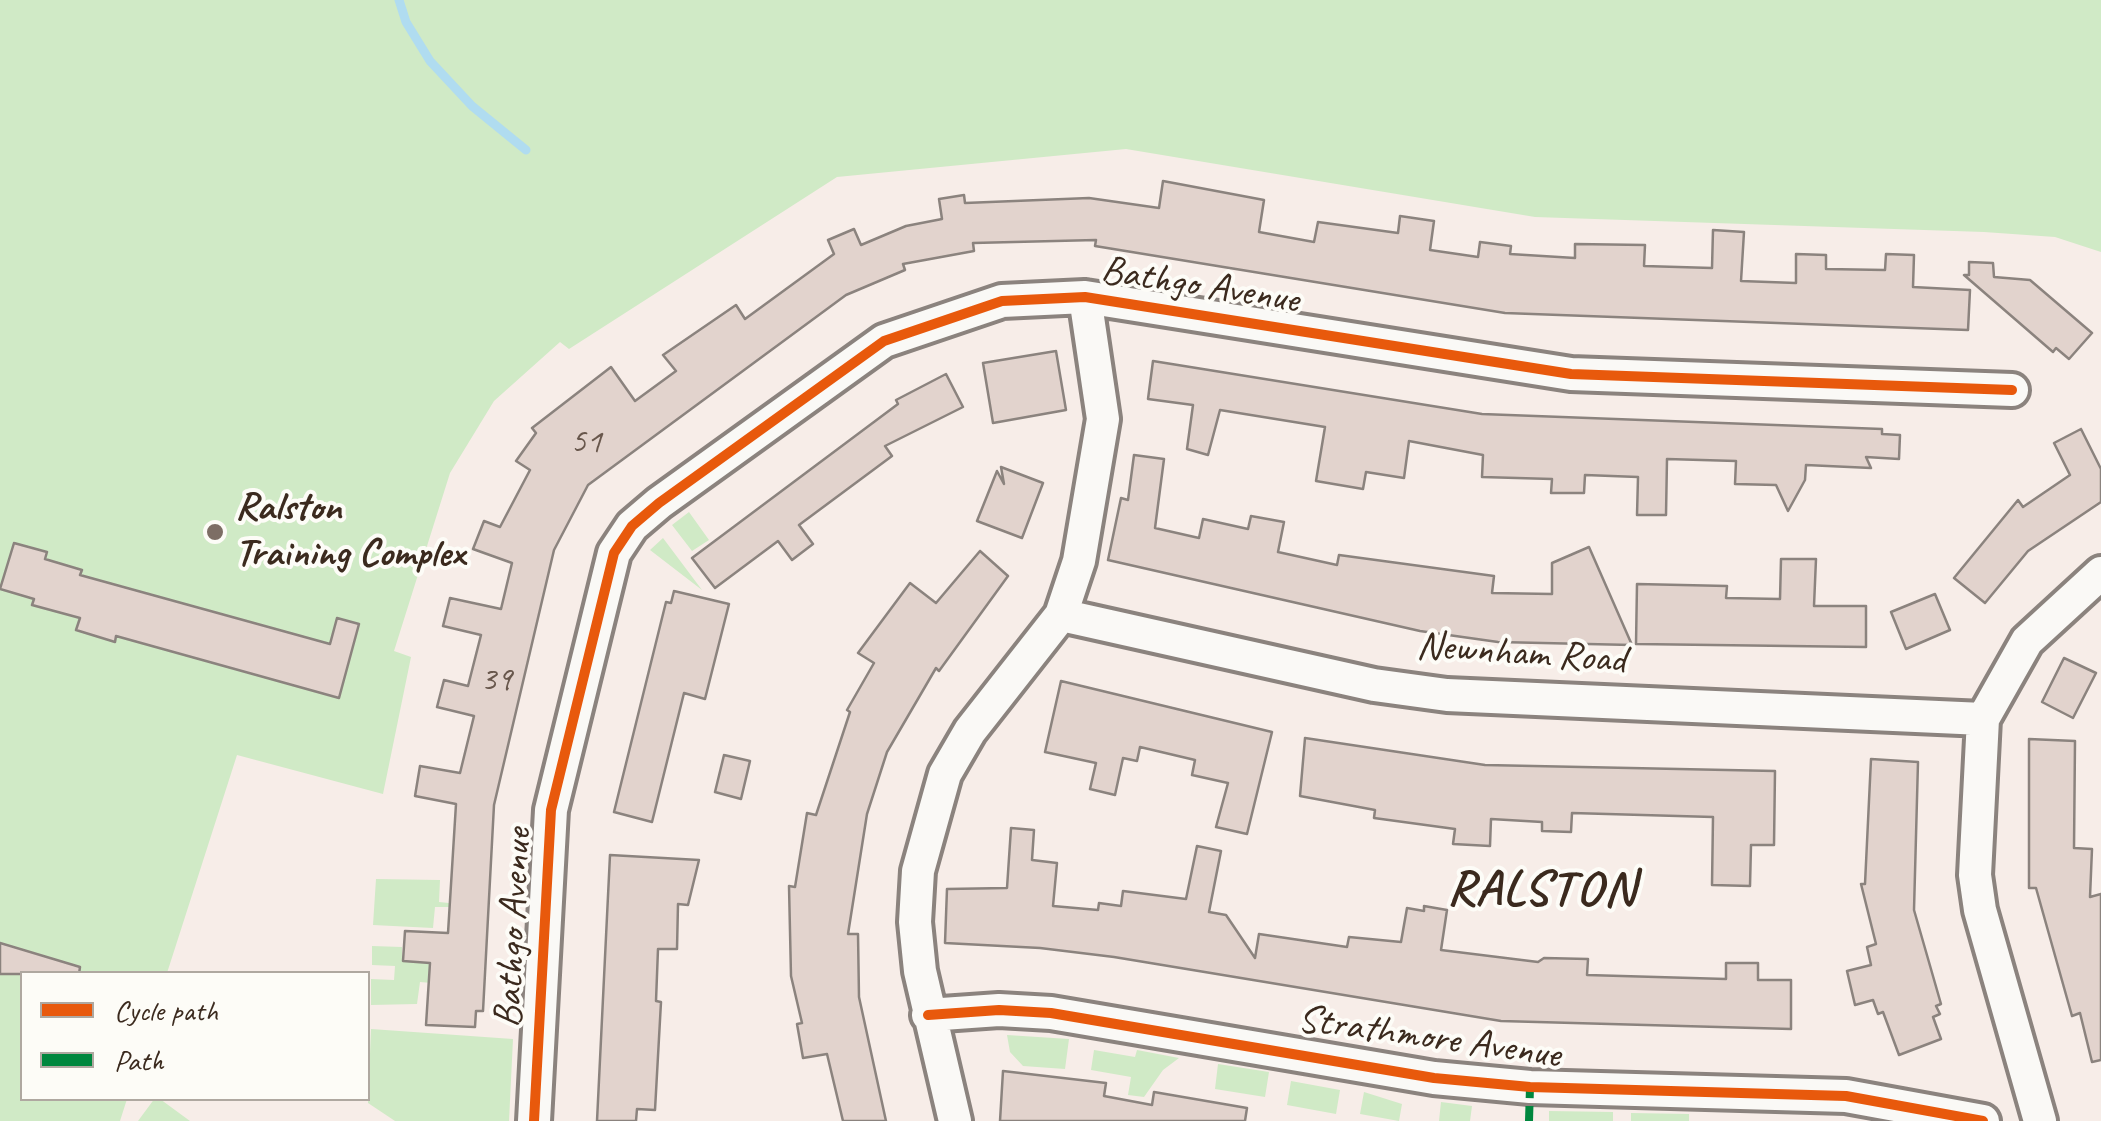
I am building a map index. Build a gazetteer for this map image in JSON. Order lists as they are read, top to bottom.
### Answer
{
  "streets": {
    "street": ["Bathgo Avenue", "Newnham Road", "Strathmore Avenue"]
  },
  "districts": ["RALSTON"],
  "places": ["Ralston Training Complex"],
  "house_numbers": ["51", "39"],
  "legend": ["Cycle path", "Path"]
}
